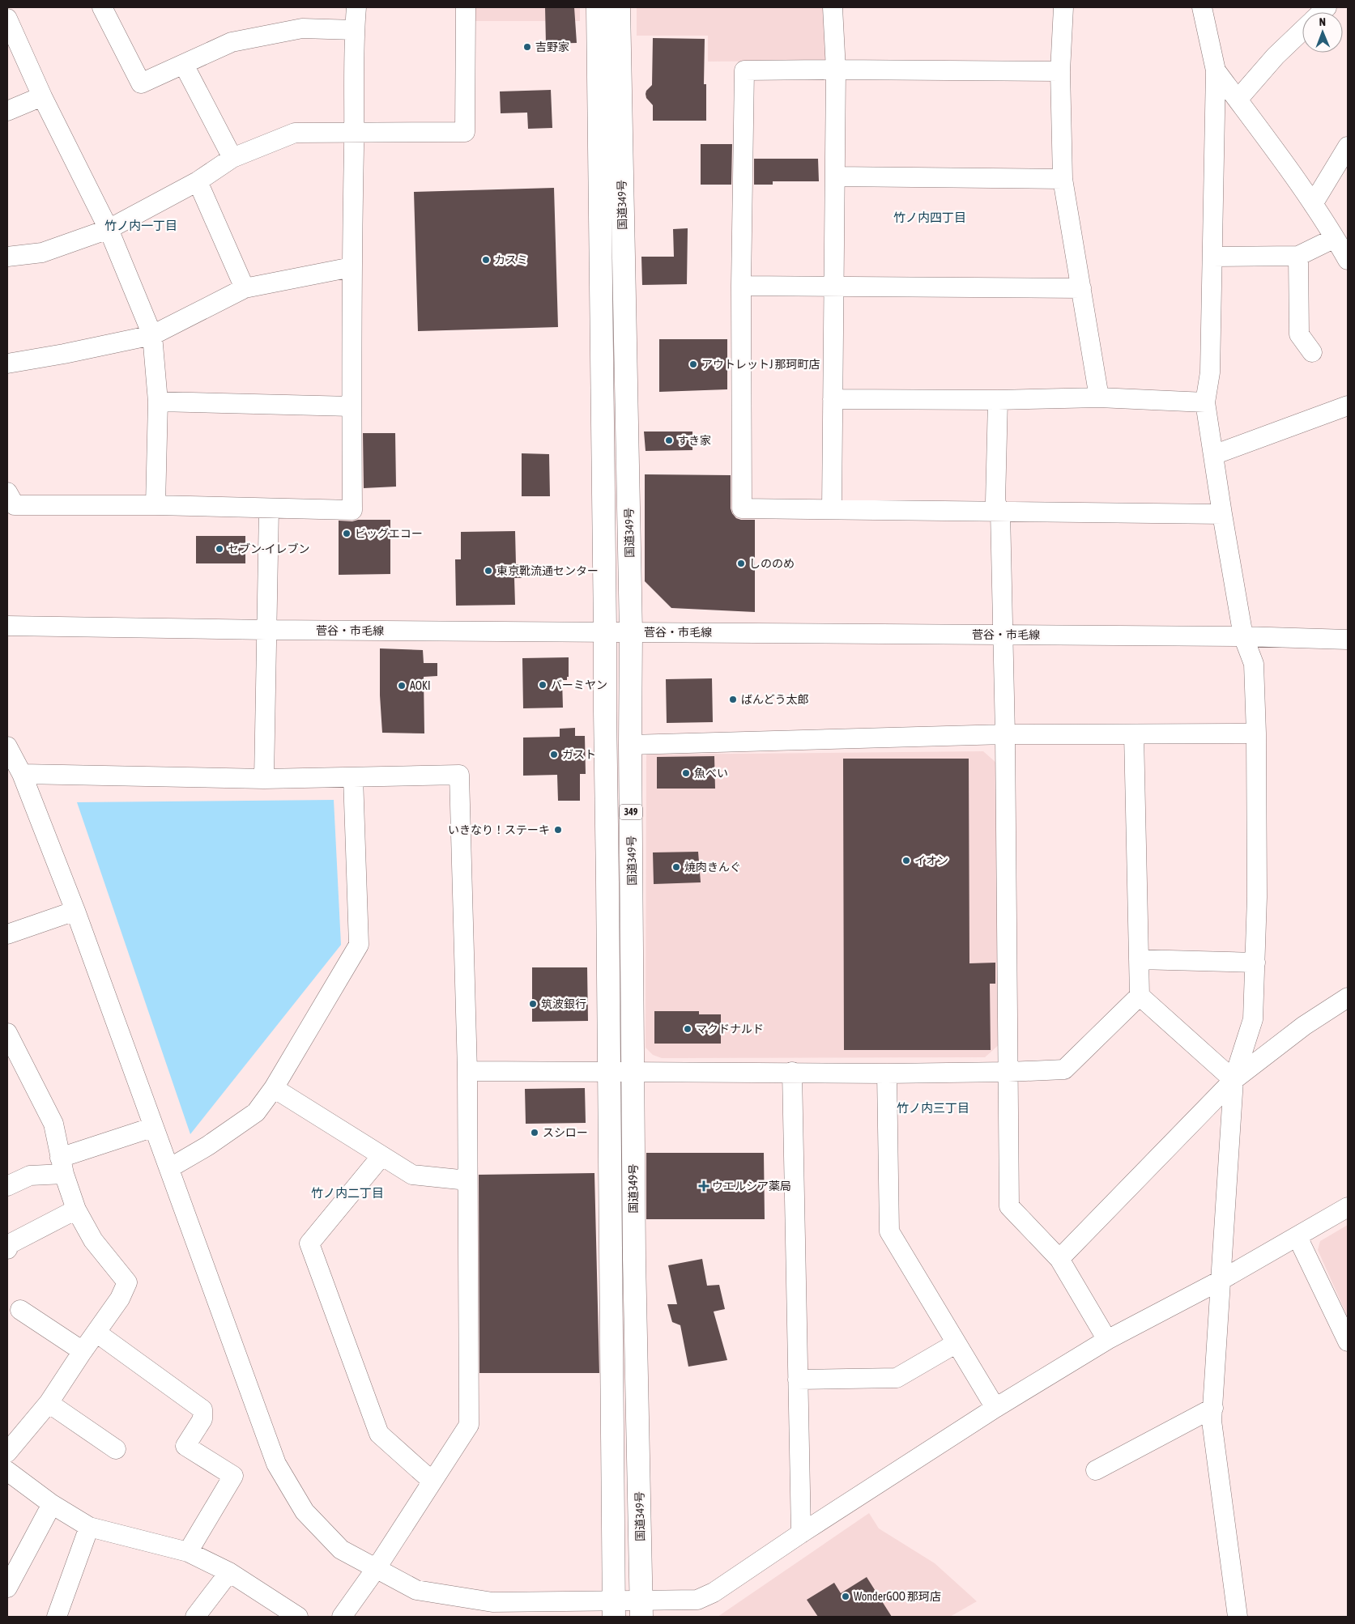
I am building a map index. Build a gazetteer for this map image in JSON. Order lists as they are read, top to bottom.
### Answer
{
  "streets": {
    "highway": ["国道349号", "349"],
    "street": ["菅谷・市毛線"]
  },
  "crossings": [
    ["国道349号", "菅谷・市毛線"]
  ],
  "districts": [
    "竹ノ内四丁目",
    "竹ノ内一丁目",
    "竹ノ内三丁目",
    "竹ノ内二丁目"
  ],
  "places": {
    "other": [
      "吉野家",
      "カスミ",
      "アウトレットJ 那珂町店",
      "すき家",
      "ビッグエコー",
      "セブン-イレブン",
      "しののめ",
      "東京靴流通センター",
      "バーミヤン",
      "AOKI",
      "ばんどう太郎",
      "ガスト",
      "魚べい",
      "いきなり！ステーキ",
      "イオン",
      "焼肉きんぐ",
      "筑波銀行",
      "マクドナルド",
      "スシロー",
      "WonderGOO 那珂店"
    ],
    "health": ["ウエルシア薬局"]
  },
  "north": "top"
}
